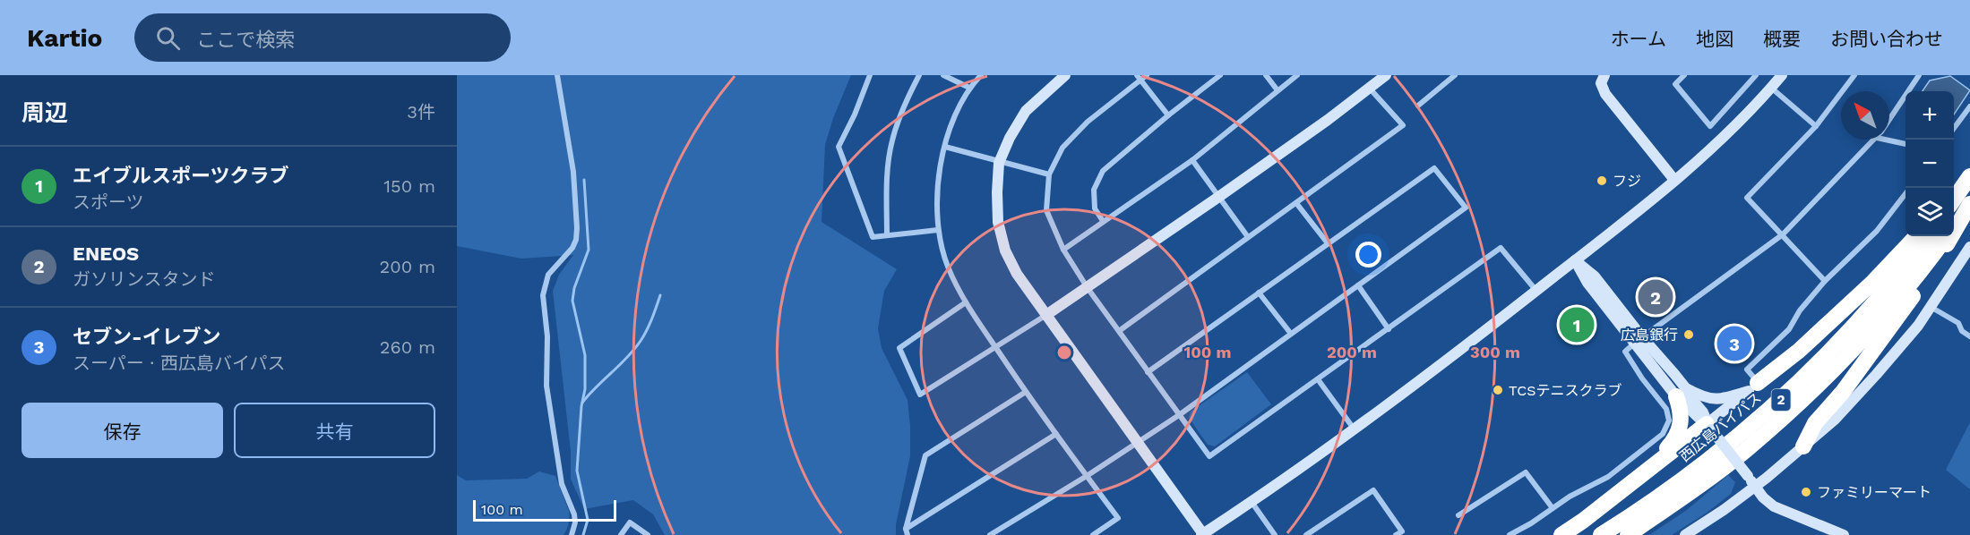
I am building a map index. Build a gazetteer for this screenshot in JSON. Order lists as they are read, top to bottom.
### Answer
{
  "streets": {
    "highway": ["2", "西広島バイパス"]
  },
  "places": [
    "フジ",
    "広島銀行",
    "TCSテニスクラブ",
    "ファミリーマート"
  ],
  "scale_bar": "100 m",
  "north": "top left",
  "page": {
    "header": "Kartio",
    "search": "ここで検索",
    "nav": [
      "ホーム",
      "地図",
      "概要",
      "お問い合わせ"
    ],
    "heading": ["周辺", "3件"],
    "map_buttons": ["+", "−"],
    "list": [
      {
        "mark": "1",
        "name": "エイブルスポーツクラブ",
        "note": "スポーツ",
        "value": "150 m"
      },
      {
        "mark": "2",
        "name": "ENEOS",
        "note": "ガソリンスタンド",
        "value": "200 m"
      },
      {
        "mark": "3",
        "name": "セブン-イレブン",
        "note": "スーパー · 西広島バイパス",
        "value": "260 m"
      }
    ],
    "pins": ["2", "1", "3"],
    "buttons": ["保存", "共有"],
    "scale": "100 m"
  },
  "rings": ["100 m", "200 m", "300 m"]
}
